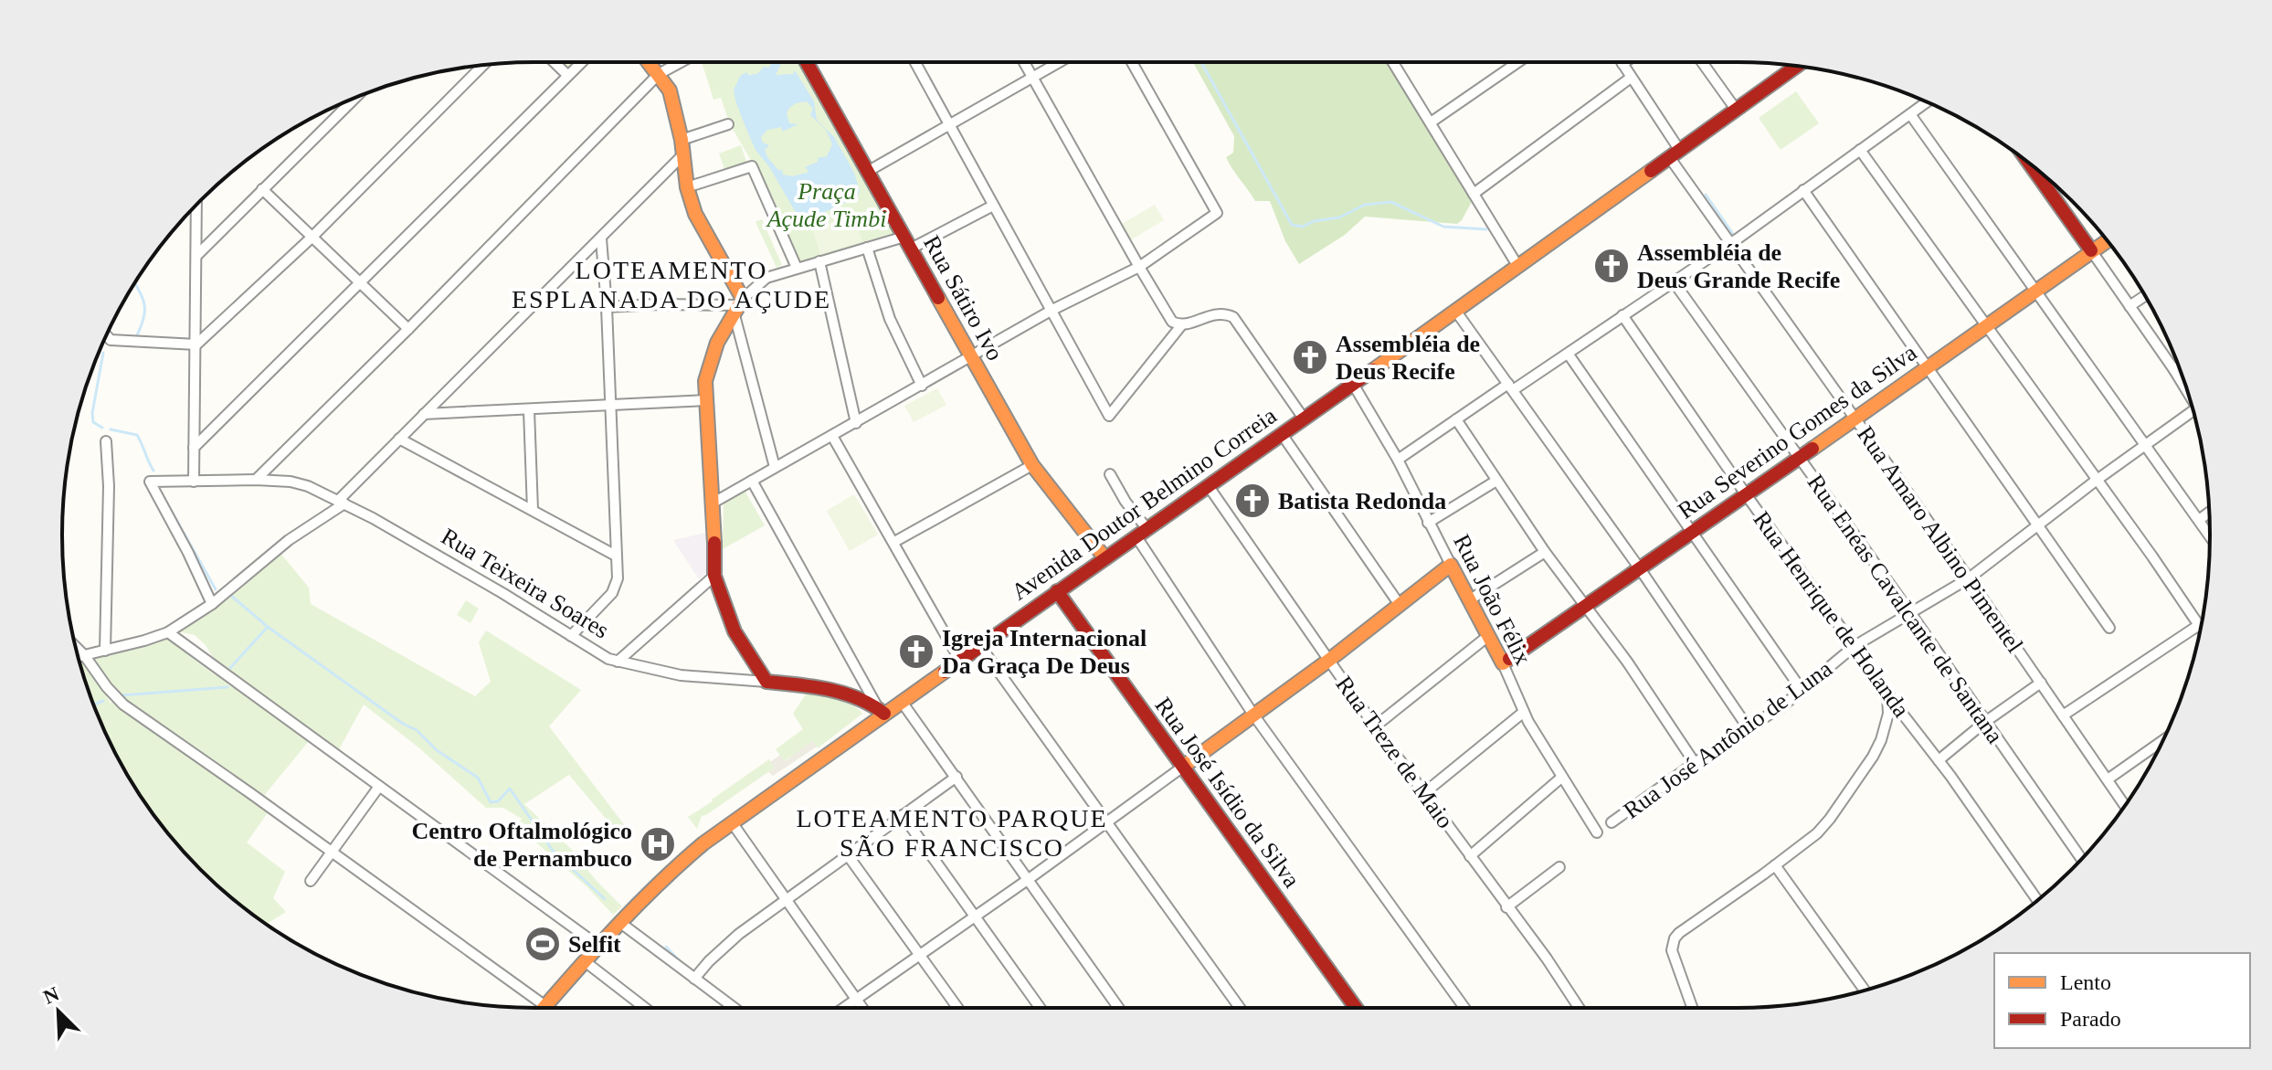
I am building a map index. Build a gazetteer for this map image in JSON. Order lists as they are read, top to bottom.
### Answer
{
  "streets": {
    "street": [
      "Rua Sátiro Ivo",
      "Rua Severino Gomes da Silva",
      "Avenida Doutor Belmino Correia",
      "Rua Amaro Albino Pimentel",
      "Rua Teixeira Soares",
      "Rua João Félix",
      "Rua Enéas Cavalcante de Santana",
      "Rua Henrique de Holanda",
      "Rua José Antônio de Luna",
      "Rua Treze de Maio",
      "Rua José Isídio da Silva"
    ]
  },
  "crossings": [
    ["Rua Sátiro Ivo", "Avenida Doutor Belmino Correia"],
    ["Rua Severino Gomes da Silva", "Rua Amaro Albino Pimentel"],
    ["Rua Severino Gomes da Silva", "Rua João Félix"],
    ["Rua Severino Gomes da Silva", "Rua Enéas Cavalcante de Santana"],
    ["Rua Severino Gomes da Silva", "Rua Henrique de Holanda"],
    ["Avenida Doutor Belmino Correia", "Rua Amaro Albino Pimentel"],
    ["Avenida Doutor Belmino Correia", "Rua Teixeira Soares"],
    ["Avenida Doutor Belmino Correia", "Rua João Félix"],
    ["Avenida Doutor Belmino Correia", "Rua Treze de Maio"],
    ["Avenida Doutor Belmino Correia", "Rua José Isídio da Silva"],
    ["Rua Amaro Albino Pimentel", "Rua José Antônio de Luna"],
    ["Rua Enéas Cavalcante de Santana", "Rua José Antônio de Luna"],
    ["Rua Henrique de Holanda", "Rua José Antônio de Luna"]
  ],
  "districts": ["LOTEAMENTO ESPLANADA DO AÇUDE", "LOTEAMENTO PARQUE SÃO FRANCISCO"],
  "parks": ["Praça Açude Timbi"],
  "places": {
    "church": [
      "Assembléia de Deus Grande Recife",
      "Assembléia de Deus Recife",
      "Batista Redonda",
      "Igreja Internacional Da Graça De Deus"
    ],
    "hospital": ["Centro Oftalmológico de Pernambuco"],
    "sports": ["Selfit"]
  },
  "legend": ["Lento", "Parado"],
  "north": "top left"
}
